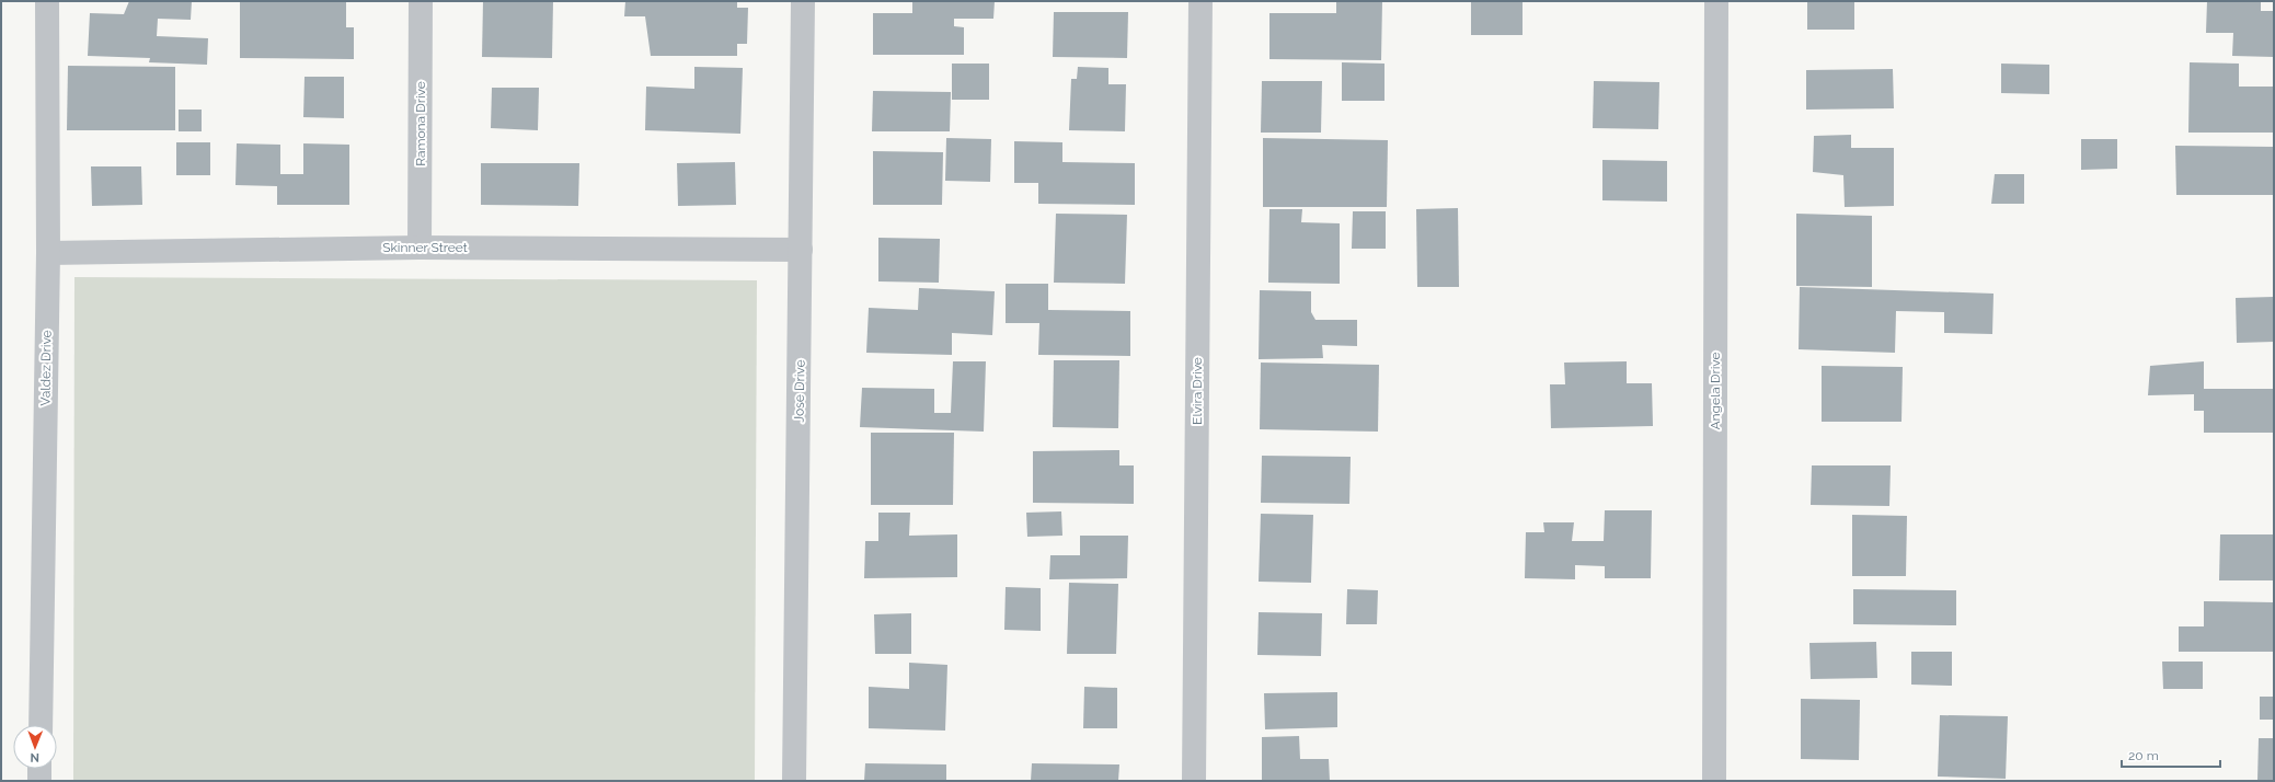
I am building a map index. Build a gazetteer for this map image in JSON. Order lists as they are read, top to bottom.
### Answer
{
  "streets": {
    "street": [
      "Ramona Drive",
      "Skinner Street",
      "Valdez Drive",
      "Jose Drive",
      "Elvira Drive",
      "Angela Drive"
    ]
  },
  "crossings": [
    ["Ramona Drive", "Skinner Street"],
    ["Skinner Street", "Valdez Drive"],
    ["Skinner Street", "Jose Drive"]
  ],
  "scale_bar": "20 m",
  "north": "bottom"
}
